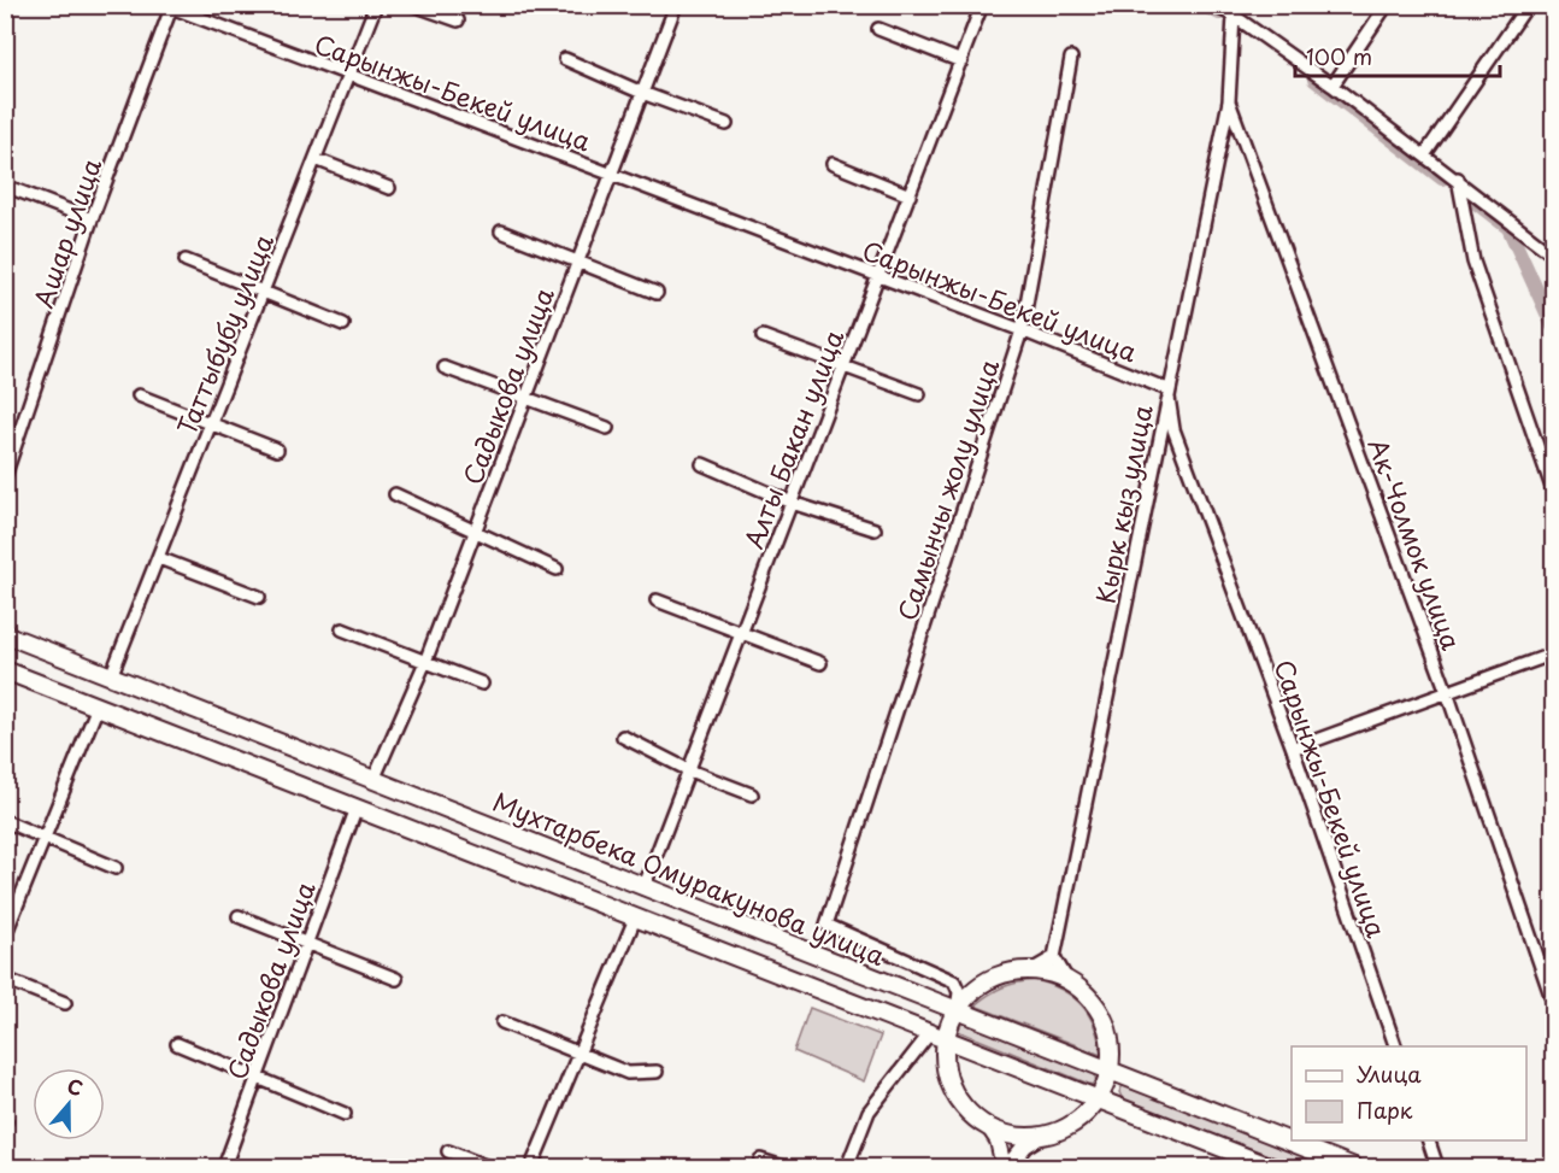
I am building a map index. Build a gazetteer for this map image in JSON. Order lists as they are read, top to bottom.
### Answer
{
  "streets": {
    "main road": ["Мухтарбека Омуракунова улица"],
    "street": [
      "Сарынжы-Бекей улица",
      "Ашар улица",
      "Таттыбубу улица",
      "Садыкова улица",
      "Алты Бакан улица",
      "Самынчы жолу улица",
      "Кырк кыз улица",
      "Ак-Чолмок улица"
    ]
  },
  "crossings": [
    ["Сарынжы-Бекей улица", "Ашар улица"],
    ["Сарынжы-Бекей улица", "Таттыбубу улица"],
    ["Сарынжы-Бекей улица", "Садыкова улица"],
    ["Сарынжы-Бекей улица", "Алты Бакан улица"],
    ["Сарынжы-Бекей улица", "Самынчы жолу улица"],
    ["Сарынжы-Бекей улица", "Кырк кыз улица"],
    ["Таттыбубу улица", "Мухтарбека Омуракунова улица"],
    ["Садыкова улица", "Мухтарбека Омуракунова улица"],
    ["Алты Бакан улица", "Мухтарбека Омуракунова улица"],
    ["Самынчы жолу улица", "Мухтарбека Омуракунова улица"],
    ["Кырк кыз улица", "Ак-Чолмок улица"]
  ],
  "legend": ["Улица", "Парк"],
  "scale_bar": "100 m",
  "north": "top"
}
